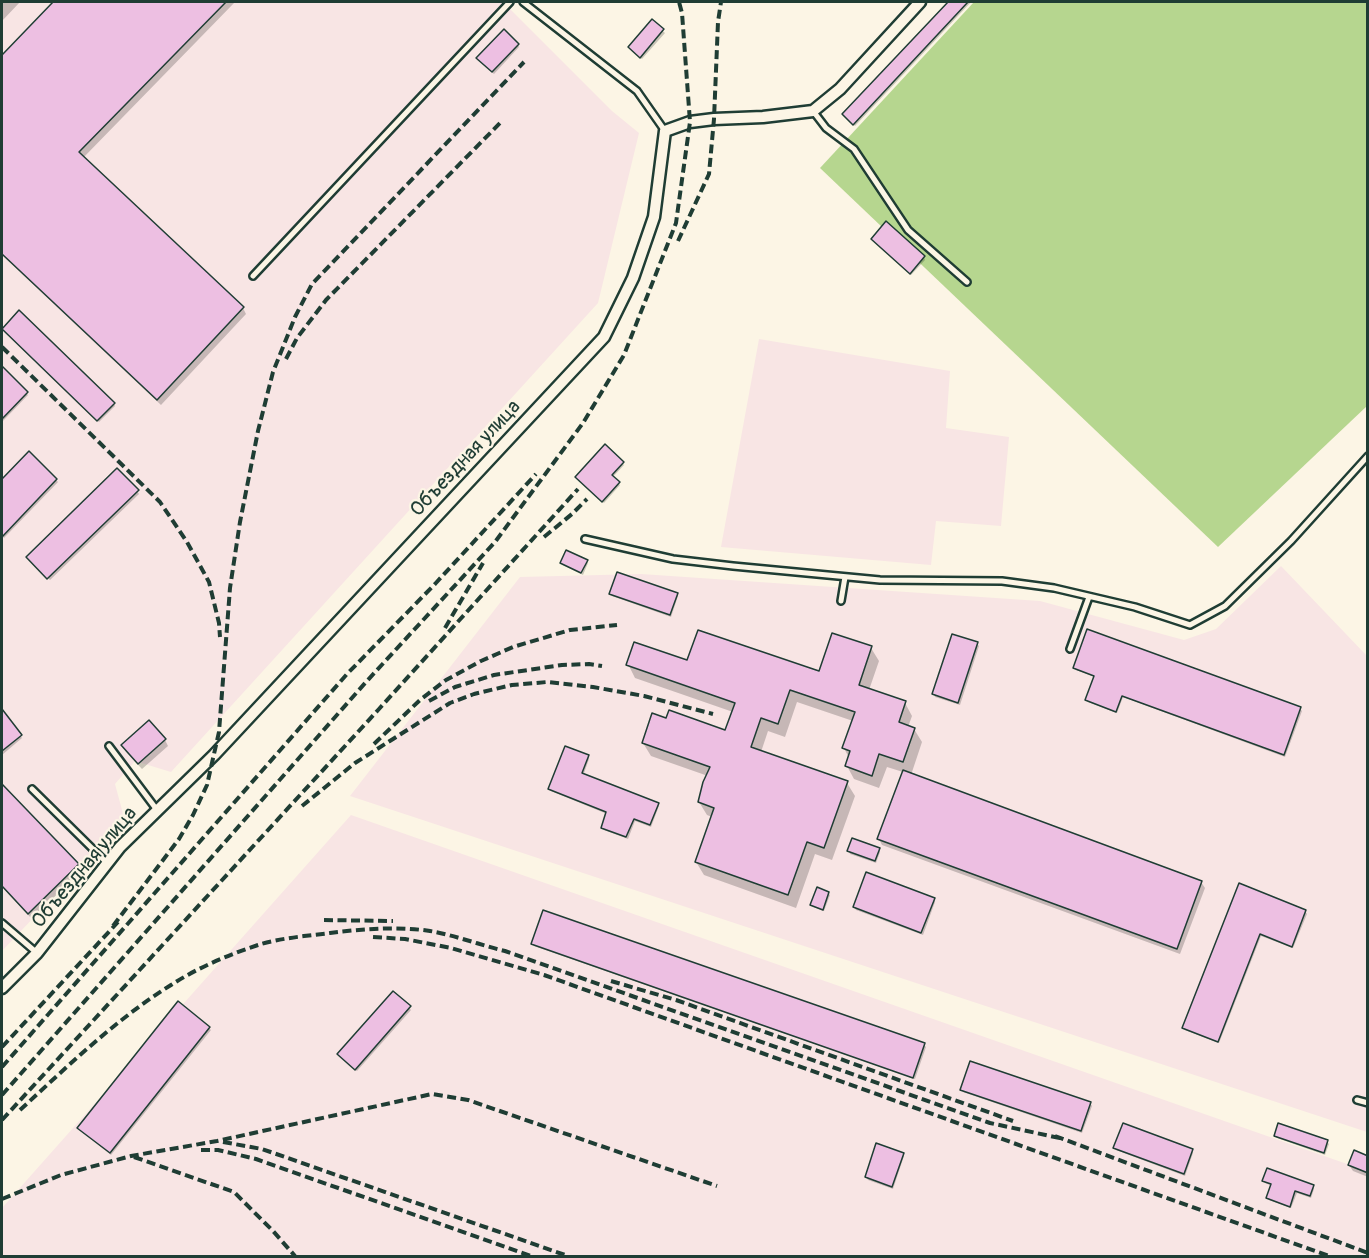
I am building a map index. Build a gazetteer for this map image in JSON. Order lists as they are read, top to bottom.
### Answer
{
  "streets": {
    "street": ["Объездная улица"]
  }
}
